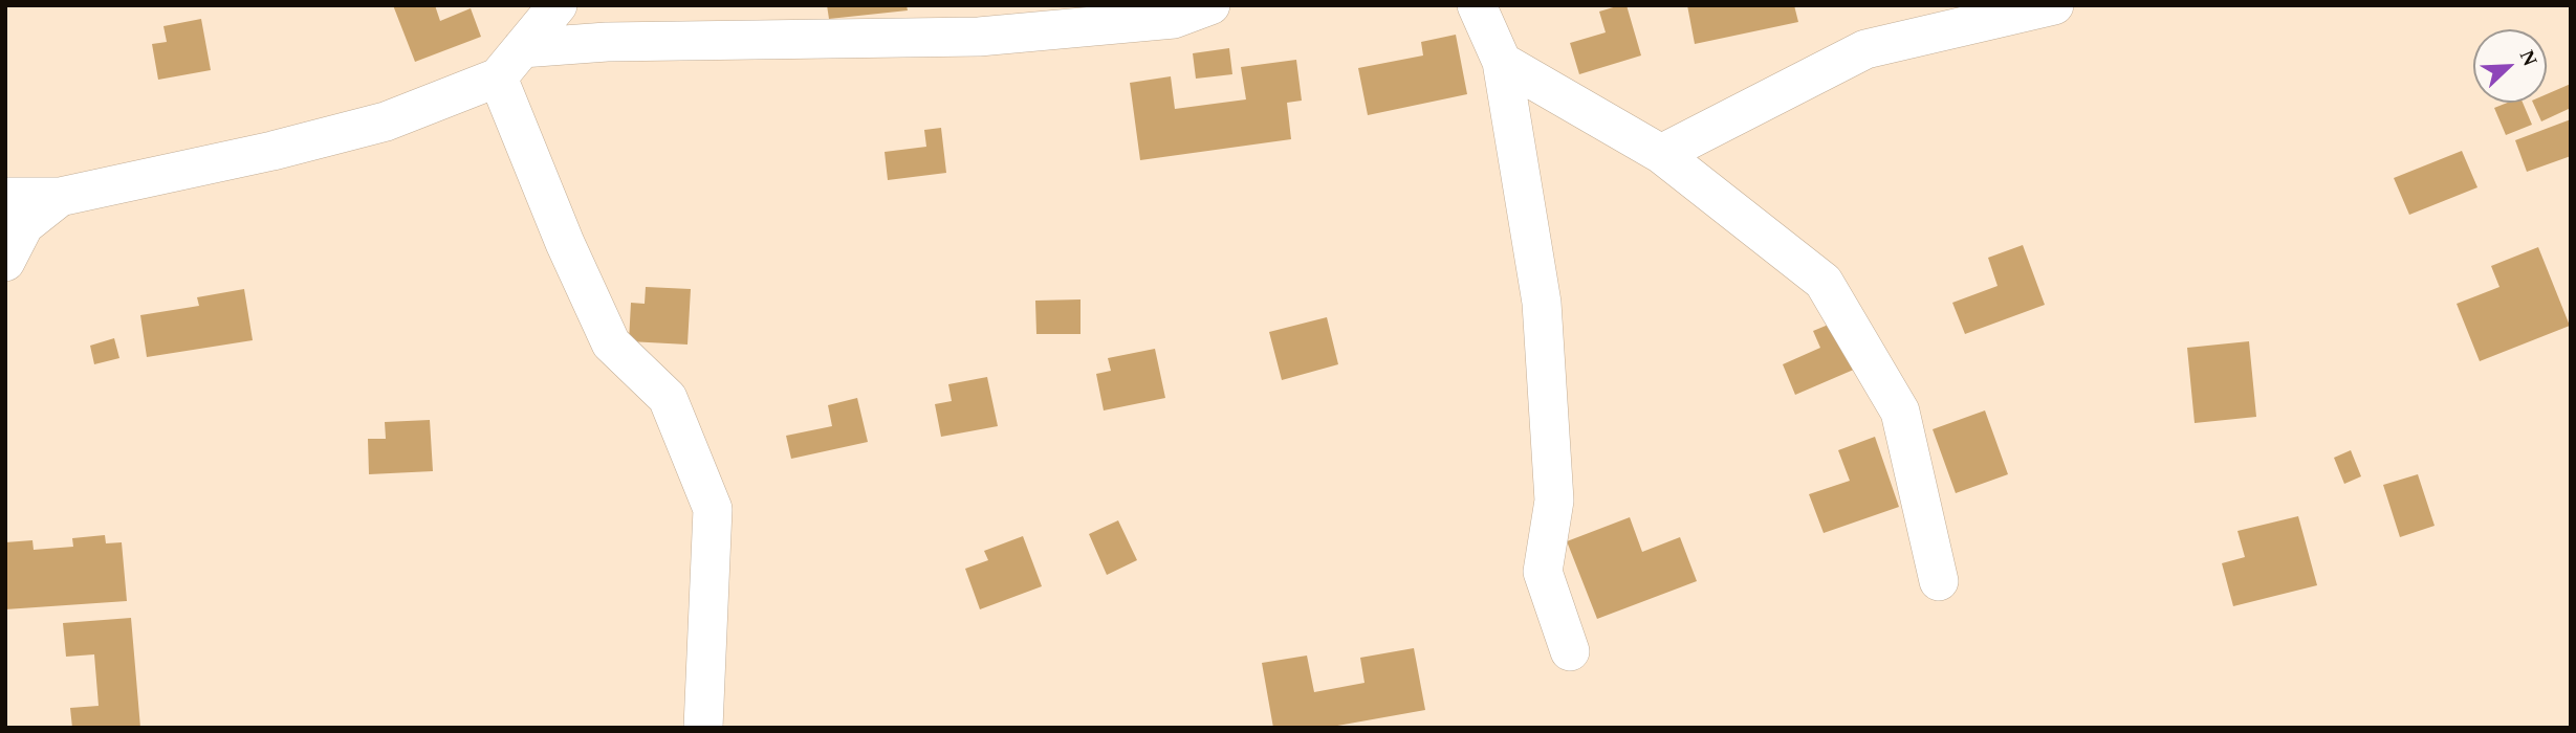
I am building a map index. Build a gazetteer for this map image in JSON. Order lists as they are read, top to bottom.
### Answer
{
  "north": "top right"
}
